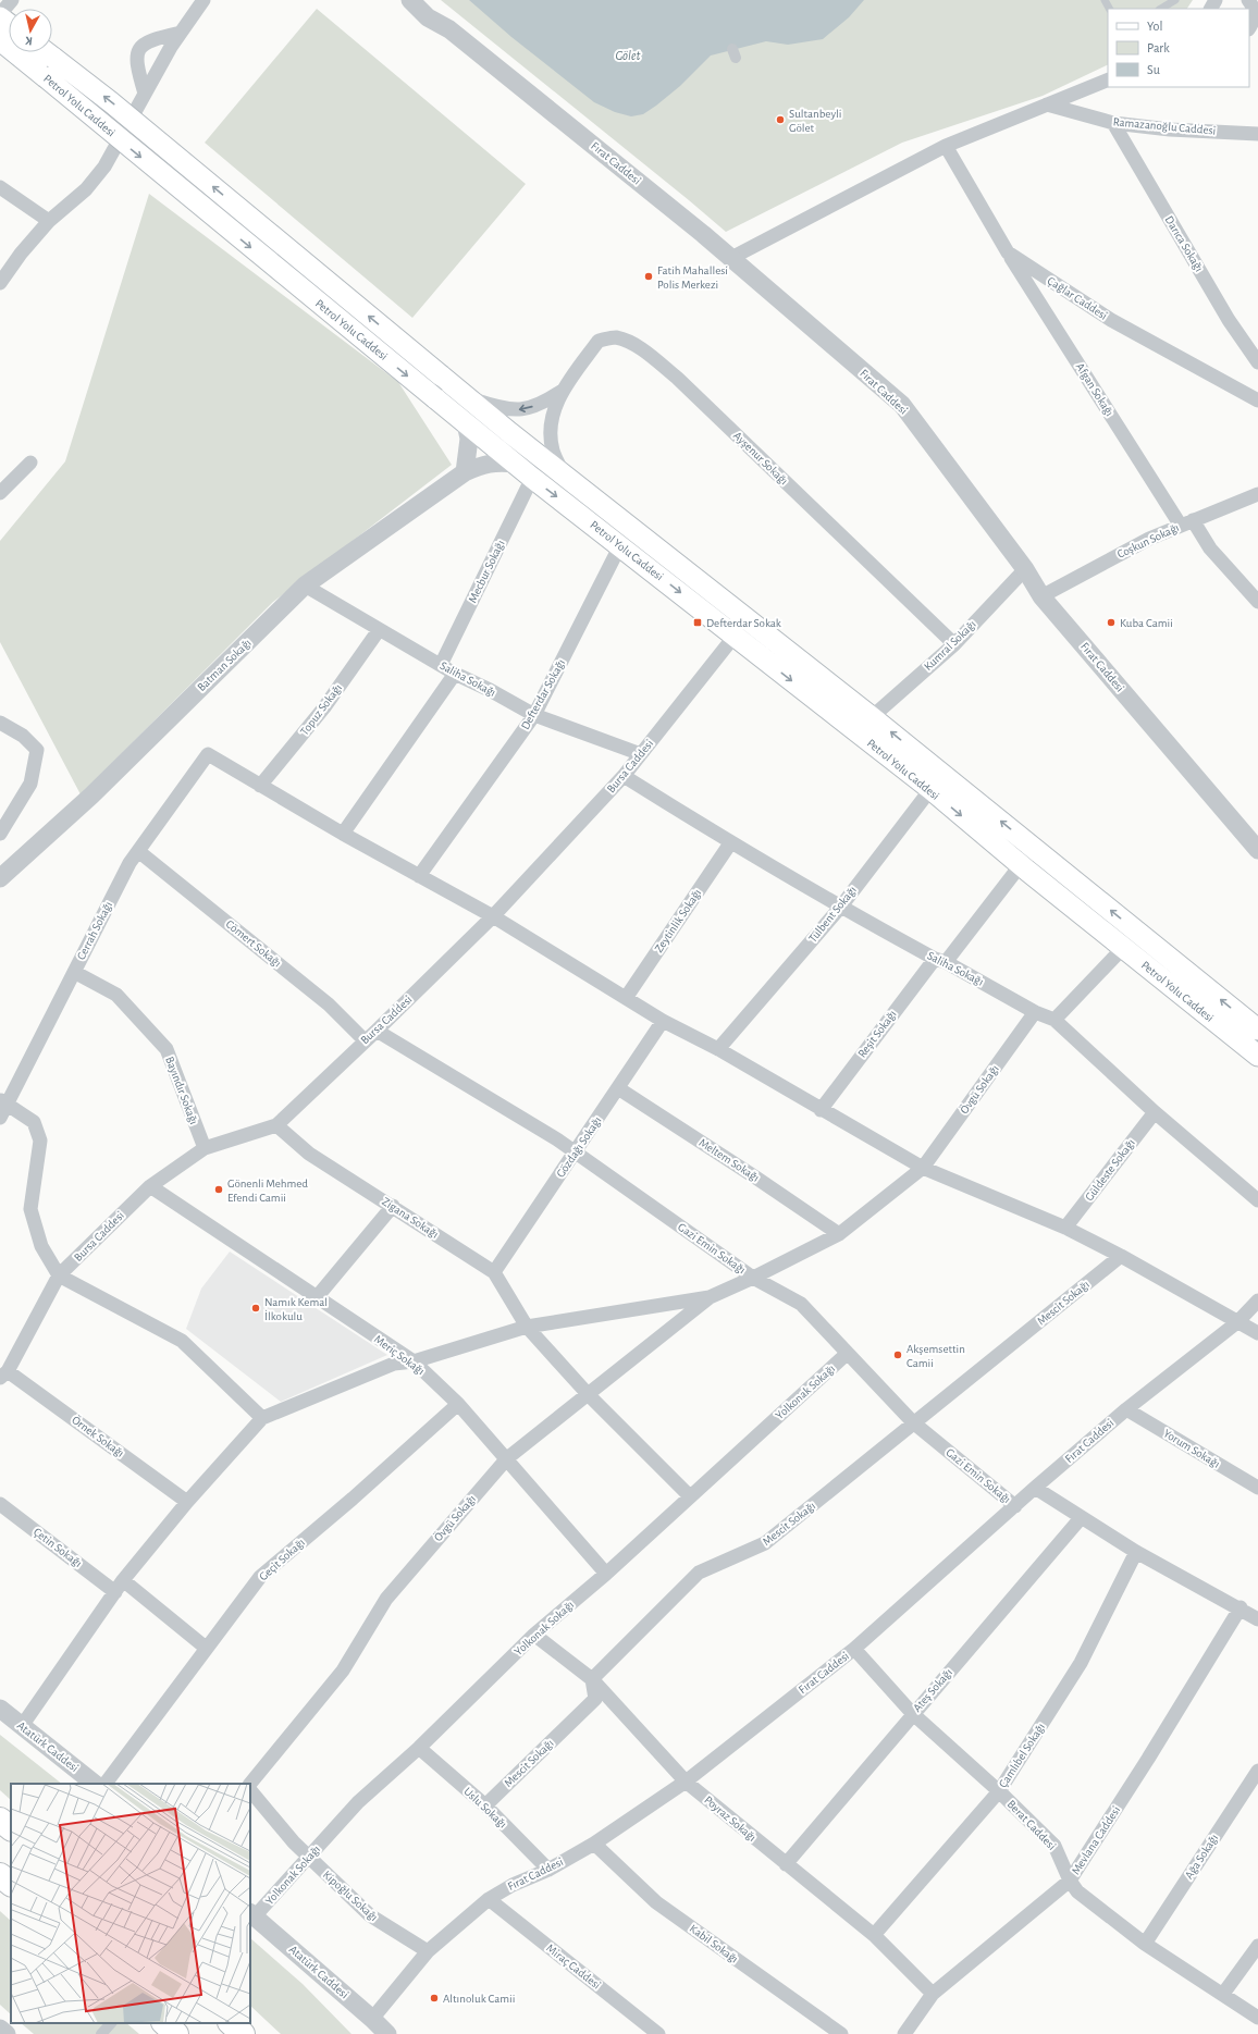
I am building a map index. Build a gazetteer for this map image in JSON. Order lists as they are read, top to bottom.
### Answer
{
  "streets": {
    "main road": ["Petrol Yolu Caddesi"],
    "street": [
      "Ramazanoğlu Caddesi",
      "Fırat Caddesi",
      "Darıca Sokağı",
      "Çağlar Caddesi",
      "Afgan Sokağı",
      "Ayşenur Sokağı",
      "Coşkun Sokağı",
      "Mecbur Sokağı",
      "Kumral Sokağı",
      "Batman Sokağı",
      "Saliha Sokağı",
      "Defterdar Sokağı",
      "Topuz Sokağı",
      "Bursa Caddesi",
      "Tülbent Sokağı",
      "Zeytinlik Sokağı",
      "Cerrah Sokağı",
      "Cömert Sokağı",
      "Reşit Sokağı",
      "Övgü Sokağı",
      "Bayındır Sokağı",
      "Gözdağı Sokağı",
      "Meltem Sokağı",
      "Güldeste Sokağı",
      "Zigana Sokağı",
      "Gazi Emin Sokağı",
      "Mescit Sokağı",
      "Meriç Sokağı",
      "Yolkonak Sokağı",
      "Örnek Sokağı",
      "Yorum Sokağı",
      "Çetin Sokağı",
      "Geçit Sokağı",
      "Ateş Sokağı",
      "Atatürk Caddesi",
      "Çamlıbel Sokağı",
      "Uslu Sokağı",
      "Poyraz Sokağı",
      "Berat Caddesi",
      "Mevlana Caddesi",
      "Ağa Sokağı",
      "Kipoğlu Sokağı",
      "Kabil Sokağı",
      "Miraç Caddesi"
    ]
  },
  "crossings": [
    ["Petrol Yolu Caddesi", "Mecbur Sokağı"],
    ["Petrol Yolu Caddesi", "Kumral Sokağı"],
    ["Petrol Yolu Caddesi", "Batman Sokağı"],
    ["Petrol Yolu Caddesi", "Defterdar Sokağı"],
    ["Petrol Yolu Caddesi", "Bursa Caddesi"],
    ["Petrol Yolu Caddesi", "Tülbent Sokağı"],
    ["Petrol Yolu Caddesi", "Reşit Sokağı"],
    ["Ramazanoğlu Caddesi", "Darıca Sokağı"],
    ["Fırat Caddesi", "Coşkun Sokağı"],
    ["Fırat Caddesi", "Kumral Sokağı"],
    ["Fırat Caddesi", "Gazi Emin Sokağı"],
    ["Fırat Caddesi", "Yorum Sokağı"],
    ["Fırat Caddesi", "Atatürk Caddesi"],
    ["Fırat Caddesi", "Uslu Sokağı"],
    ["Fırat Caddesi", "Poyraz Sokağı"],
    ["Fırat Caddesi", "Berat Caddesi"],
    ["Fırat Caddesi", "Kipoğlu Sokağı"],
    ["Fırat Caddesi", "Kabil Sokağı"],
    ["Fırat Caddesi", "Miraç Caddesi"],
    ["Çağlar Caddesi", "Afgan Sokağı"],
    ["Afgan Sokağı", "Coşkun Sokağı"],
    ["Ayşenur Sokağı", "Kumral Sokağı"],
    ["Mecbur Sokağı", "Saliha Sokağı"],
    ["Batman Sokağı", "Saliha Sokağı"],
    ["Saliha Sokağı", "Defterdar Sokağı"],
    ["Saliha Sokağı", "Topuz Sokağı"],
    ["Saliha Sokağı", "Bursa Caddesi"],
    ["Saliha Sokağı", "Tülbent Sokağı"],
    ["Saliha Sokağı", "Zeytinlik Sokağı"],
    ["Saliha Sokağı", "Reşit Sokağı"],
    ["Saliha Sokağı", "Övgü Sokağı"],
    ["Saliha Sokağı", "Güldeste Sokağı"],
    ["Topuz Sokağı", "Cerrah Sokağı"],
    ["Bursa Caddesi", "Cömert Sokağı"],
    ["Bursa Caddesi", "Bayındır Sokağı"],
    ["Bursa Caddesi", "Zigana Sokağı"],
    ["Bursa Caddesi", "Gazi Emin Sokağı"],
    ["Bursa Caddesi", "Meriç Sokağı"],
    ["Bursa Caddesi", "Örnek Sokağı"],
    ["Cerrah Sokağı", "Cömert Sokağı"],
    ["Cerrah Sokağı", "Bayındır Sokağı"],
    ["Övgü Sokağı", "Meltem Sokağı"],
    ["Övgü Sokağı", "Zigana Sokağı"],
    ["Övgü Sokağı", "Gazi Emin Sokağı"],
    ["Övgü Sokağı", "Meriç Sokağı"],
    ["Gözdağı Sokağı", "Meltem Sokağı"],
    ["Gözdağı Sokağı", "Zigana Sokağı"],
    ["Gözdağı Sokağı", "Gazi Emin Sokağı"],
    ["Zigana Sokağı", "Yolkonak Sokağı"],
    ["Gazi Emin Sokağı", "Mescit Sokağı"],
    ["Gazi Emin Sokağı", "Yolkonak Sokağı"],
    ["Mescit Sokağı", "Uslu Sokağı"],
    ["Mescit Sokağı", "Poyraz Sokağı"],
    ["Meriç Sokağı", "Yolkonak Sokağı"],
    ["Meriç Sokağı", "Geçit Sokağı"],
    ["Yolkonak Sokağı", "Atatürk Caddesi"],
    ["Yolkonak Sokağı", "Uslu Sokağı"],
    ["Yolkonak Sokağı", "Poyraz Sokağı"],
    ["Yolkonak Sokağı", "Kipoğlu Sokağı"],
    ["Çetin Sokağı", "Geçit Sokağı"],
    ["Ateş Sokağı", "Poyraz Sokağı"],
    ["Ateş Sokağı", "Berat Caddesi"],
    ["Çamlıbel Sokağı", "Poyraz Sokağı"],
    ["Çamlıbel Sokağı", "Berat Caddesi"],
    ["Poyraz Sokağı", "Mevlana Caddesi"],
    ["Berat Caddesi", "Mevlana Caddesi"],
    ["Berat Caddesi", "Ağa Sokağı"]
  ],
  "water": ["Gölet"],
  "places": {
    "other": [
      "Sultanbeyli Gölet",
      "Fatih Mahallesi Polis Merkezi",
      "Kuba Camii",
      "Gönenli Mehmed Efendi Camii",
      "Namık Kemal İlkokulu",
      "Akşemsettin Camii",
      "Altınoluk Camii"
    ],
    "transit": ["Defterdar Sokak"]
  },
  "legend": ["Yol", "Park", "Su"],
  "north": "bottom"
}
